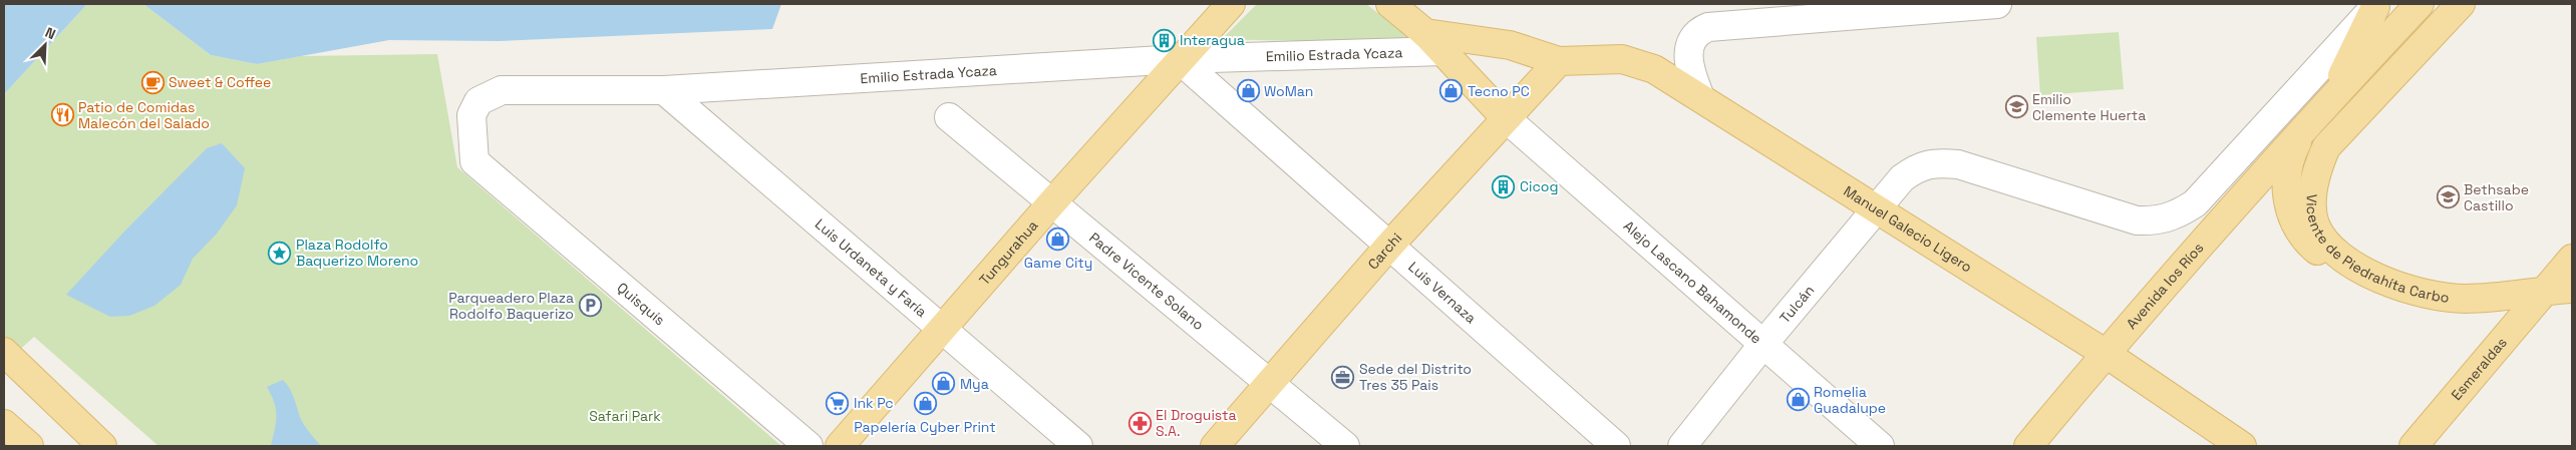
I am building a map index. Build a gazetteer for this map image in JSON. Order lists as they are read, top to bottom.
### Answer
{
  "streets": {
    "main road": [
      "Manuel Galecio Ligero",
      "Vicente de Piedrahíta Carbo",
      "Carchi",
      "Tungurahua",
      "Avenida los Ríos",
      "Esmeraldas"
    ],
    "street": [
      "Emilio Estrada Ycaza",
      "Luis Urdaneta y Faría",
      "Padre Vicente Solano",
      "Alejo Lascano Bahamonde",
      "Luis Vernaza",
      "Quisquís",
      "Tulcán"
    ]
  },
  "crossings": [
    ["Emilio Estrada Ycaza", "Manuel Galecio Ligero"],
    ["Emilio Estrada Ycaza", "Tungurahua"],
    ["Emilio Estrada Ycaza", "Luis Urdaneta y Faría"],
    ["Emilio Estrada Ycaza", "Luis Vernaza"],
    ["Emilio Estrada Ycaza", "Quisquís"],
    ["Manuel Galecio Ligero", "Carchi"],
    ["Manuel Galecio Ligero", "Avenida los Ríos"],
    ["Manuel Galecio Ligero", "Tulcán"],
    ["Vicente de Piedrahíta Carbo", "Esmeraldas"],
    ["Carchi", "Padre Vicente Solano"],
    ["Carchi", "Alejo Lascano Bahamonde"],
    ["Carchi", "Luis Vernaza"],
    ["Tungurahua", "Luis Urdaneta y Faría"],
    ["Tungurahua", "Padre Vicente Solano"],
    ["Tungurahua", "Luis Vernaza"],
    ["Alejo Lascano Bahamonde", "Tulcán"]
  ],
  "parks": ["Safari Park"],
  "places": {
    "building": ["Interagua", "Cicog"],
    "cafe": ["Sweet & Coffee"],
    "shop": [
      "WoMan",
      "Tecno PC",
      "Game City",
      "Mya",
      "Romelia Guadalupe",
      "Papelería Cyber Print"
    ],
    "school or university": ["Emilio Clemente Huerta", "Bethsabe Castillo"],
    "restaurant": ["Patio de Comidas Malecón del Salado"],
    "place": ["Plaza Rodolfo Baquerizo Moreno"],
    "parking": ["Parqueadero Plaza Rodolfo Baquerizo"],
    "office": ["Sede del Distrito Tres 35 Pais"],
    "supermarket": ["Ink Pc"],
    "pharmacy": ["El Droguista S.A."]
  },
  "north": "top right"
}
